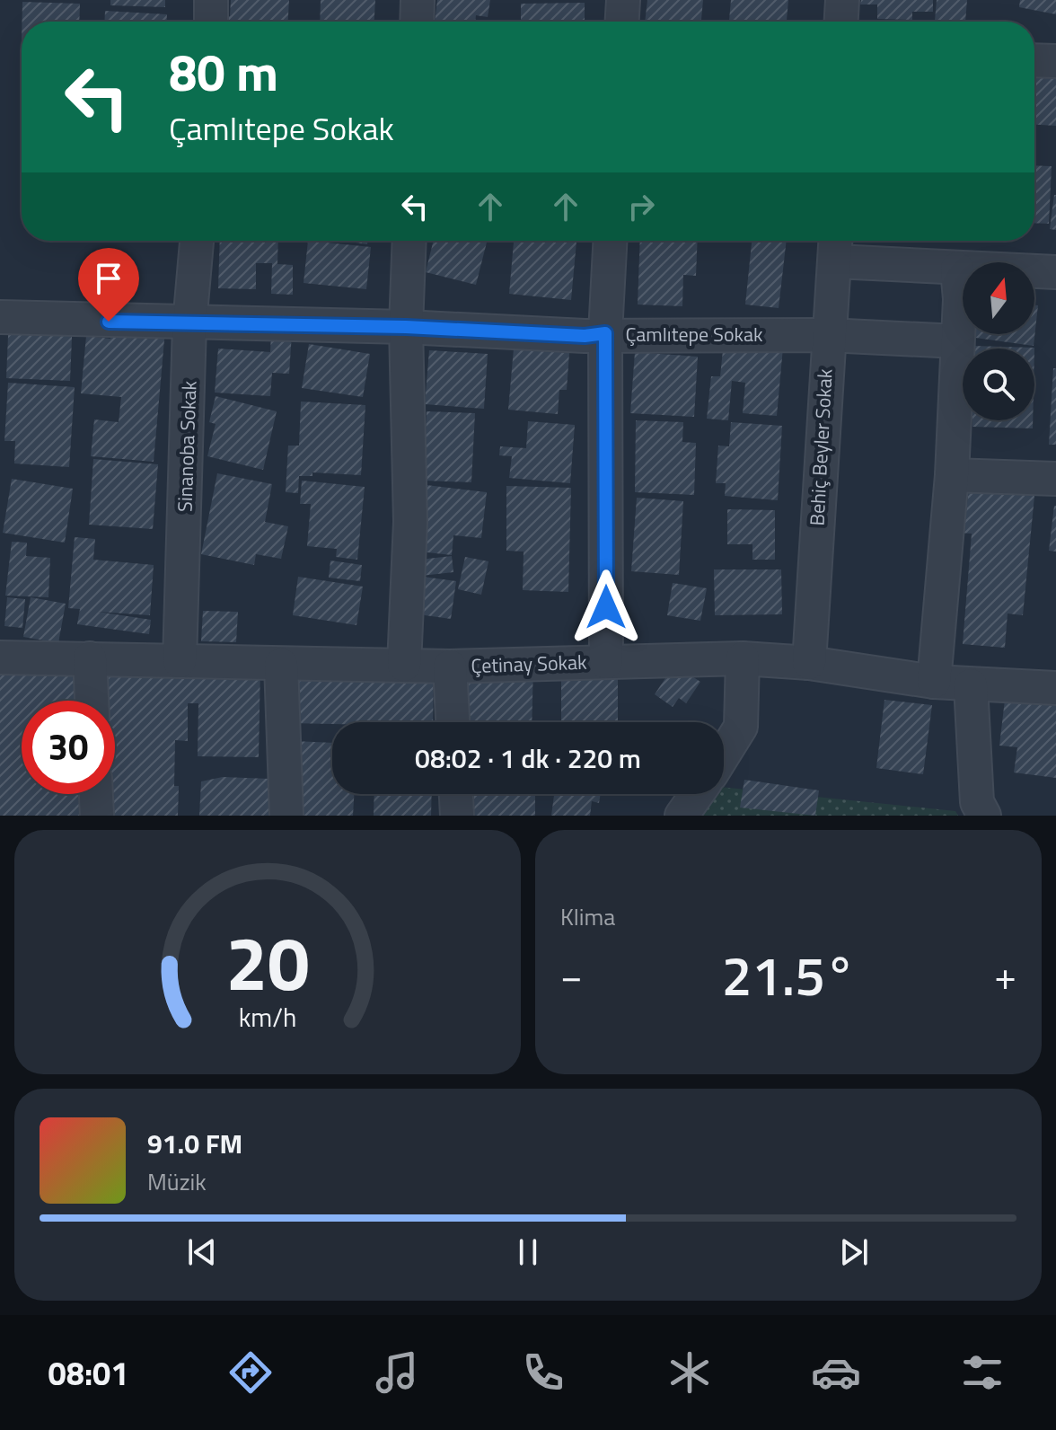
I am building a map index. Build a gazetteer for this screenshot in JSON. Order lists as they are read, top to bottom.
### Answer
{
  "streets": {
    "street": [
      "Çamlıtepe Sokak",
      "Sinanoba Sokak",
      "Behiç Beyler Sokak",
      "Çetinay Sokak"
    ]
  },
  "crossings": [
    ["Çamlıtepe Sokak", "Sinanoba Sokak"],
    ["Çamlıtepe Sokak", "Behiç Beyler Sokak"],
    ["Sinanoba Sokak", "Çetinay Sokak"],
    ["Behiç Beyler Sokak", "Çetinay Sokak"]
  ],
  "north": "top",
  "page": {
    "turn": ["80 m", "Çamlıtepe Sokak"],
    "limit": "30",
    "trip": "08:02 · 1 dk · 220 m",
    "tile": "Klima",
    "heat": ["−", "21.5°", "+"],
    "song": ["91.0 FM", "Müzik"],
    "tabs": "08:01",
    "gauge": ["20", "km/h"]
  }
}
